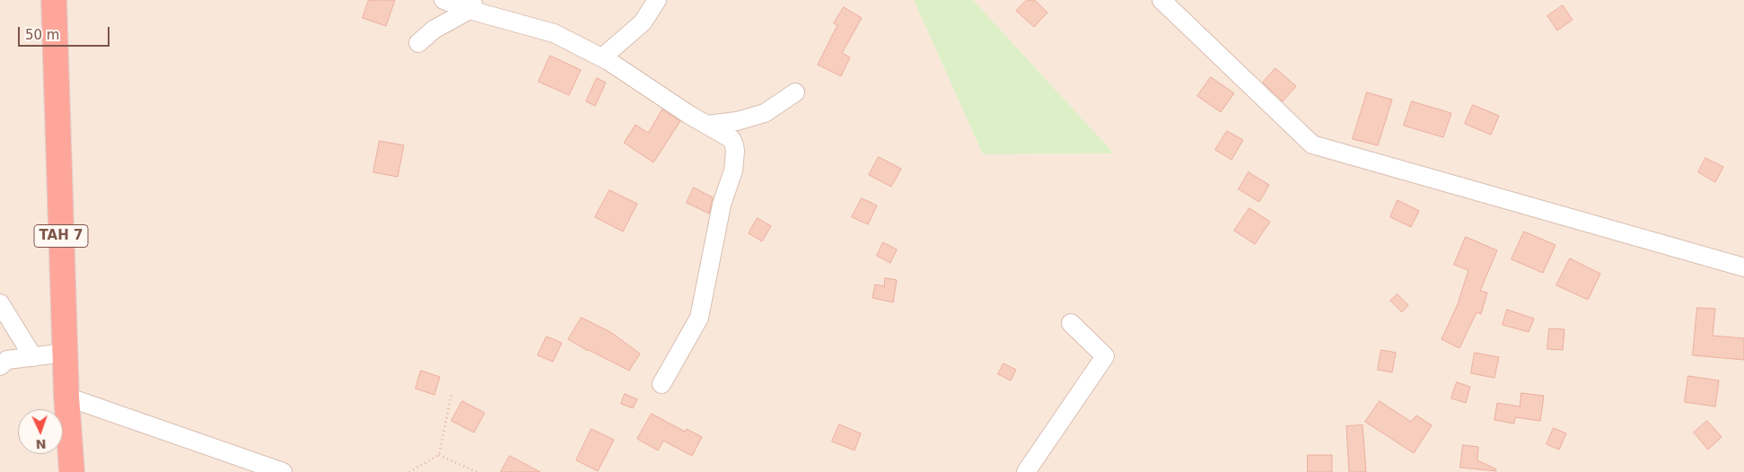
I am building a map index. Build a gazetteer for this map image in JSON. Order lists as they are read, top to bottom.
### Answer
{
  "streets": {
    "highway": ["TAH 7"]
  },
  "scale_bar": "50 m",
  "north": "bottom"
}
